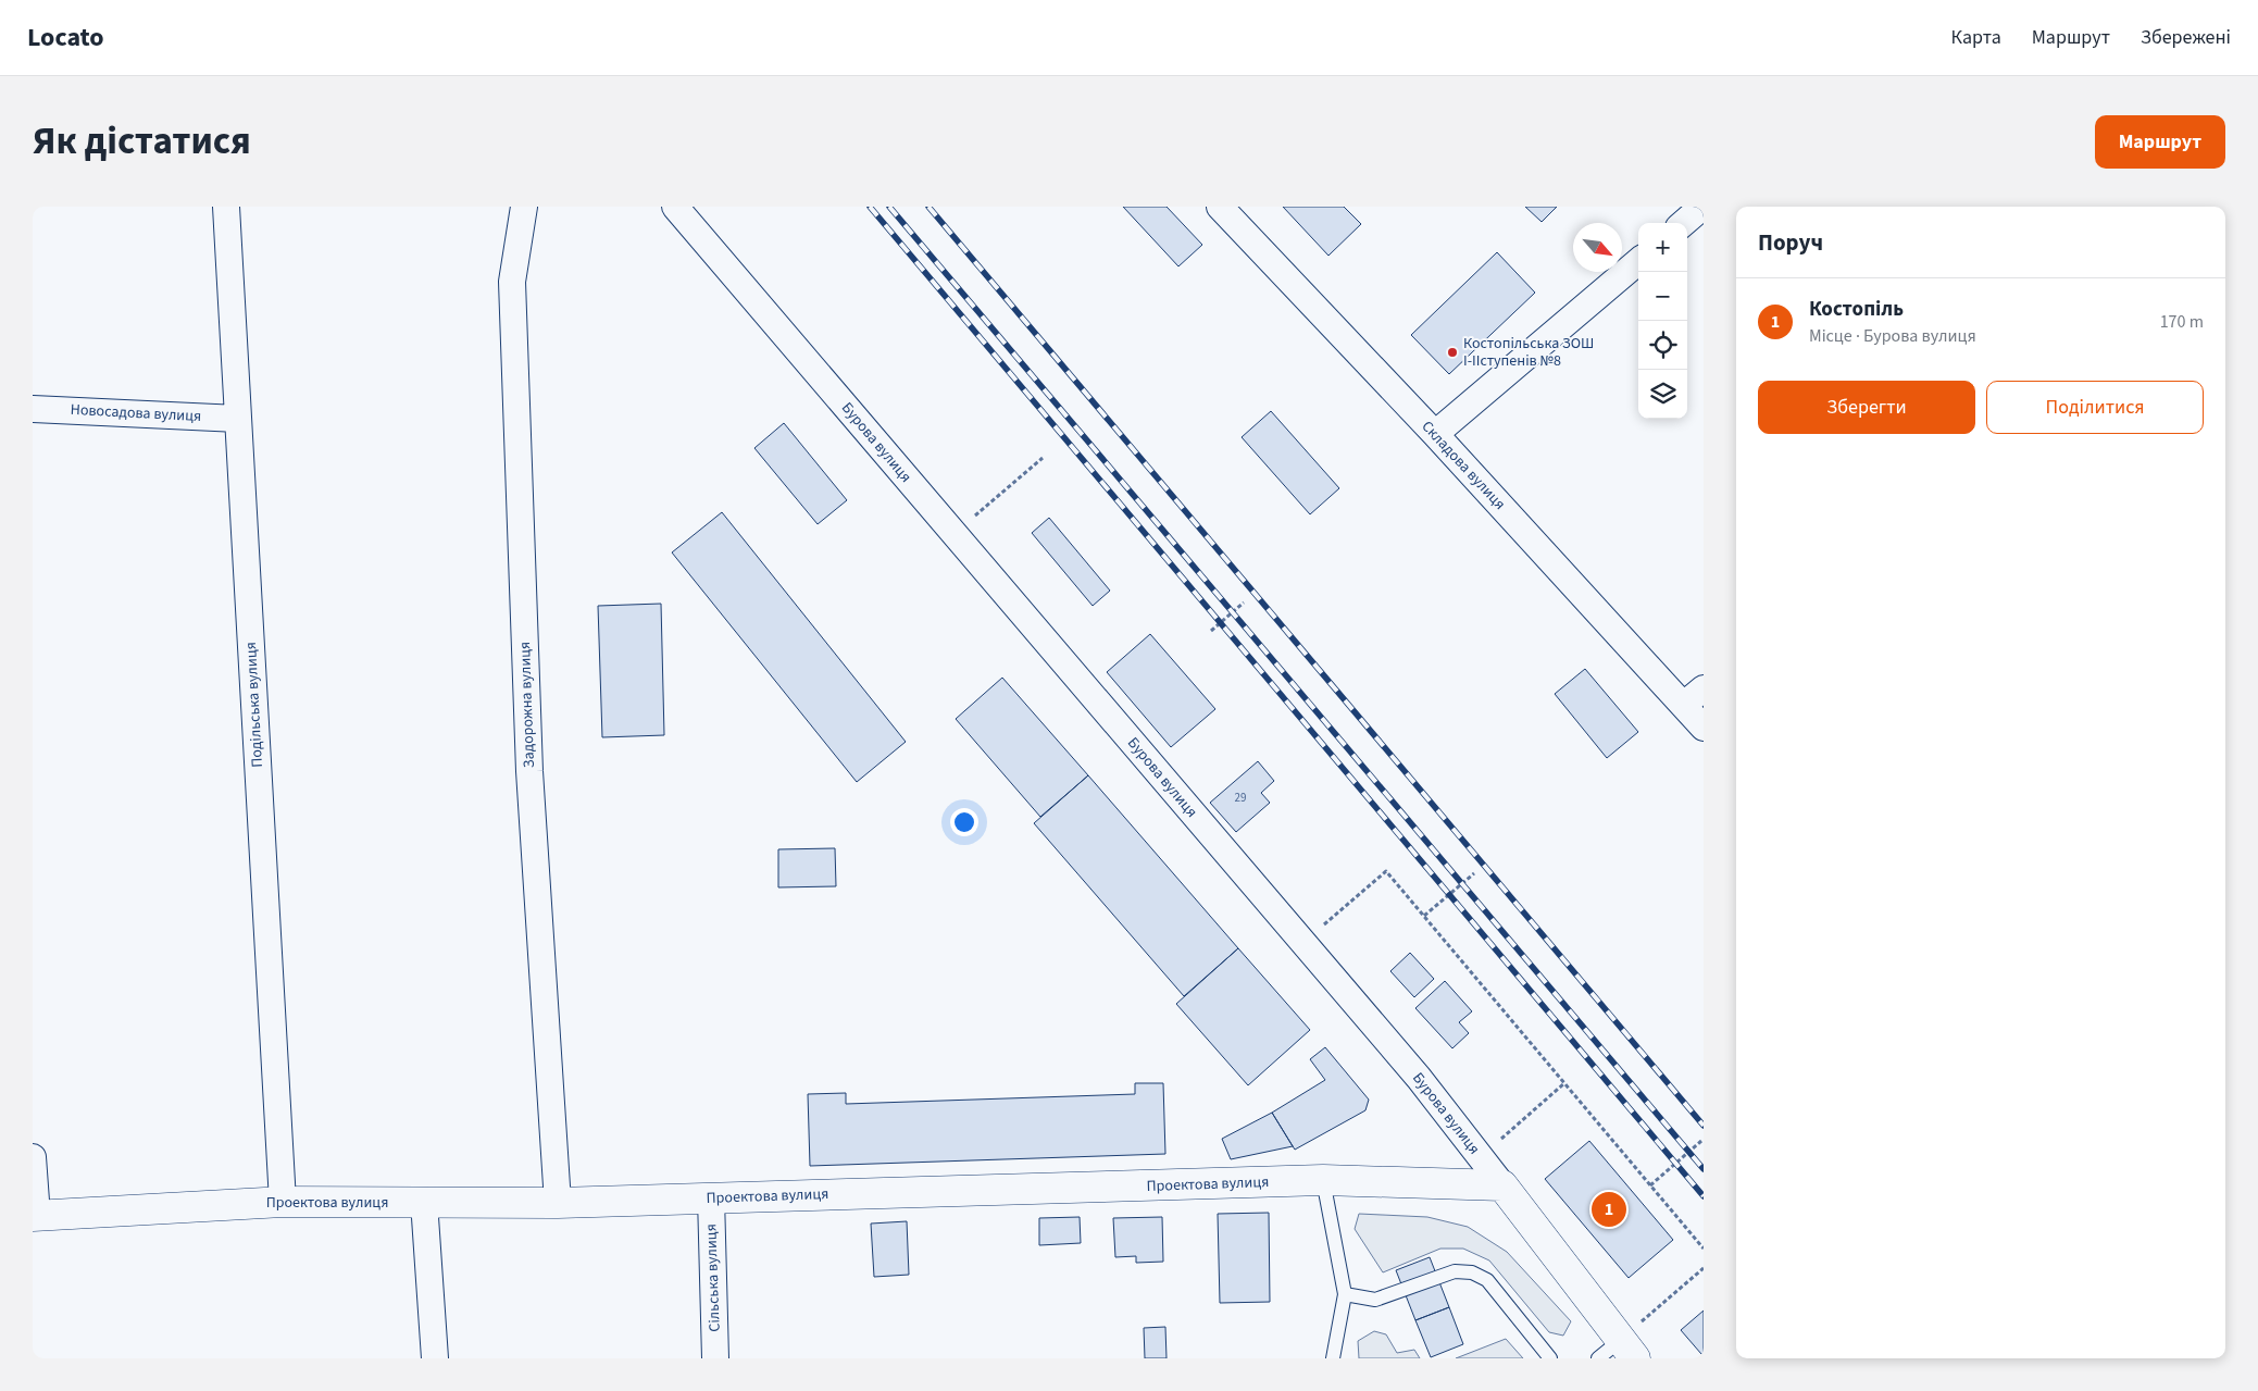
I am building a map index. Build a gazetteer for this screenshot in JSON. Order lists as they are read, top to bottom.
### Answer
{
  "streets": {
    "main road": ["Бурова вулиця", "Проектова вулиця"],
    "street": [
      "Новосадова вулиця",
      "Складова вулиця",
      "Подільська вулиця",
      "Задорожна вулиця",
      "Сільська вулиця"
    ]
  },
  "crossings": [
    ["Новосадова вулиця", "Подільська вулиця"],
    ["Бурова вулиця", "Проектова вулиця"],
    ["Подільська вулиця", "Проектова вулиця"],
    ["Задорожна вулиця", "Проектова вулиця"],
    ["Проектова вулиця", "Сільська вулиця"]
  ],
  "places": ["Костопільська ЗОШ І-ІІступенів №8"],
  "house_numbers": ["29"],
  "north": "bottom right",
  "page": {
    "header": "Locato",
    "nav": ["Карта", "Маршрут", "Збережені"],
    "title": "Як дістатися",
    "buttons": [
      "Маршрут",
      ["Зберегти", "Поділитися"]
    ],
    "heading": "Поруч",
    "map_buttons": ["+", "−"],
    "list": [
      {
        "mark": "1",
        "name": "Костопіль",
        "note": "Місце · Бурова вулиця",
        "value": "170 m"
      }
    ],
    "pins": "1"
  }
}
